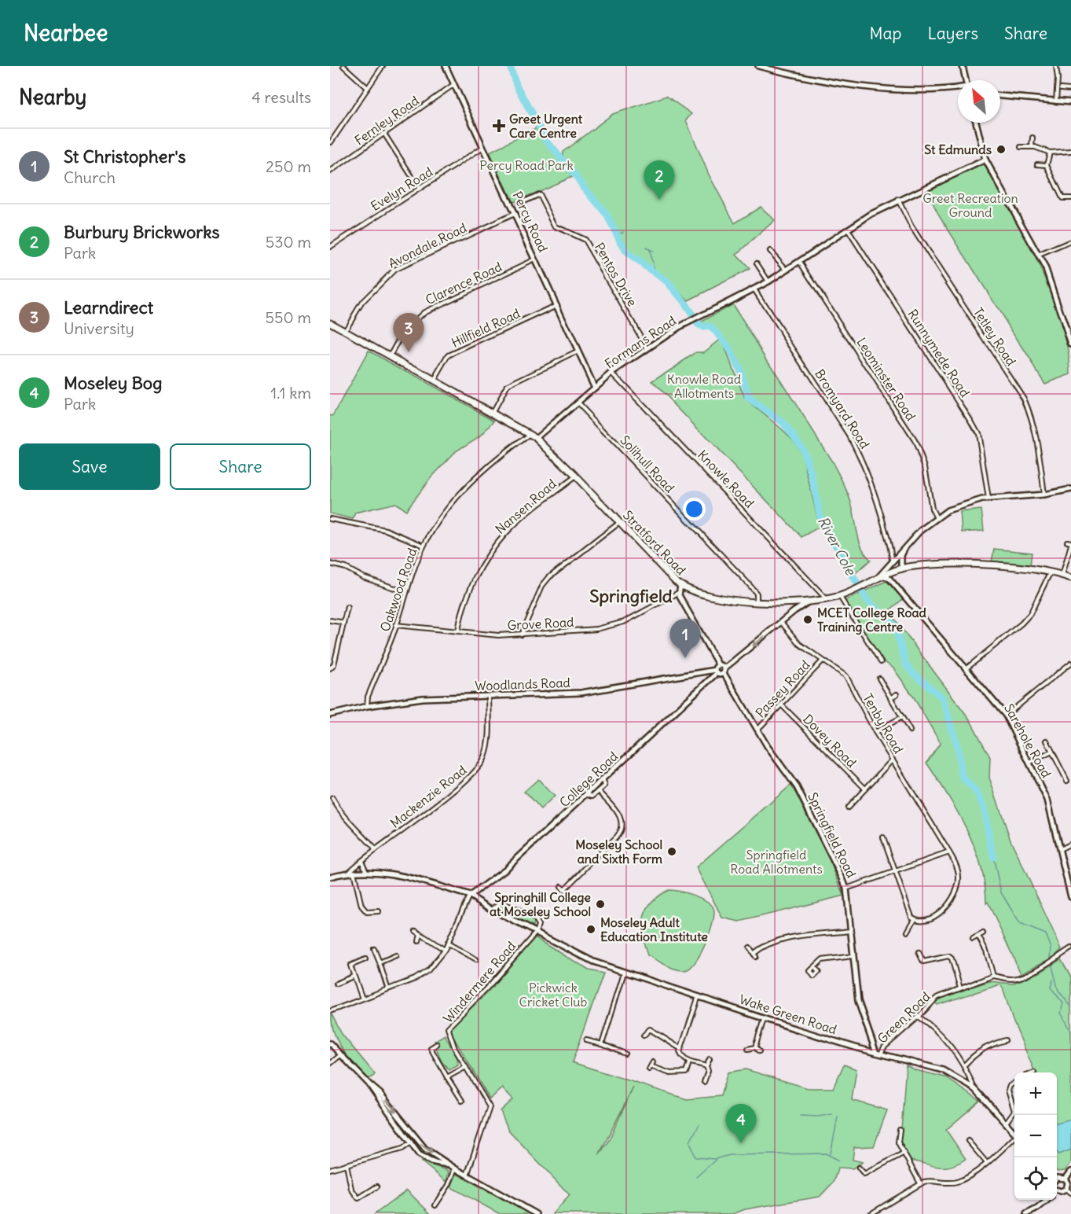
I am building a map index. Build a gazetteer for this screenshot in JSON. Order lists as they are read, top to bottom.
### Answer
{
  "streets": {
    "highway": ["Stratford Road"],
    "street": [
      "Fernley Road",
      "Evelyn Road",
      "Percy Road",
      "Avondale Road",
      "Pentos Drive",
      "Clarence Road",
      "Hillfield Road",
      "Tetley Road",
      "Formans Road",
      "Runnymede Road",
      "Leominster Road",
      "Bromyard Road",
      "Solihull Road",
      "Knowle Road",
      "Nansen Road",
      "Oakwood Road",
      "Grove Road",
      "Woodlands Road",
      "Passey Road",
      "Tenby Road",
      "Dovey Road",
      "Sarehole Road",
      "College Road",
      "Mackenzie Road",
      "Springfield Road",
      "Windermere Road",
      "Wake Green Road",
      "Green Road"
    ]
  },
  "crossings": [
    ["Fernley Road", "Percy Road"],
    ["Evelyn Road", "Percy Road"],
    ["Percy Road", "Avondale Road"],
    ["Percy Road", "Clarence Road"],
    ["Percy Road", "Hillfield Road"],
    ["Percy Road", "Formans Road"],
    ["Avondale Road", "Stratford Road"],
    ["Pentos Drive", "Formans Road"],
    ["Clarence Road", "Stratford Road"],
    ["Hillfield Road", "Stratford Road"],
    ["Tetley Road", "Formans Road"],
    ["Formans Road", "Runnymede Road"],
    ["Formans Road", "Leominster Road"],
    ["Formans Road", "Bromyard Road"],
    ["Formans Road", "Solihull Road"],
    ["Formans Road", "Knowle Road"],
    ["Formans Road", "Stratford Road"],
    ["Solihull Road", "Stratford Road"],
    ["Knowle Road", "Stratford Road"],
    ["Nansen Road", "Stratford Road"],
    ["Nansen Road", "Grove Road"],
    ["Stratford Road", "Oakwood Road"],
    ["Stratford Road", "Sarehole Road"],
    ["Oakwood Road", "Grove Road"],
    ["Oakwood Road", "Woodlands Road"],
    ["Woodlands Road", "College Road"],
    ["Woodlands Road", "Mackenzie Road"],
    ["Woodlands Road", "Springfield Road"],
    ["Passey Road", "Tenby Road"],
    ["Passey Road", "Dovey Road"],
    ["Passey Road", "Springfield Road"],
    ["College Road", "Wake Green Road"],
    ["Mackenzie Road", "Wake Green Road"],
    ["Springfield Road", "Wake Green Road"],
    ["Springfield Road", "Green Road"],
    ["Windermere Road", "Wake Green Road"],
    ["Wake Green Road", "Green Road"]
  ],
  "districts": ["Springfield"],
  "water": ["River Cole"],
  "parks": [
    "Percy Road Park",
    "Greet Recreation Ground",
    "Knowle Road Allotments",
    "Springfield Road Allotments",
    "Pickwick Cricket Club"
  ],
  "places": {
    "health": ["Greet Urgent Care Centre"],
    "other": [
      "St Edmunds",
      "MCET College Road Training Centre",
      "Moseley School and Sixth Form",
      "Springhill College at Moseley School",
      "Moseley Adult Education Institute"
    ]
  },
  "north": "top left",
  "page": {
    "header": "Nearbee",
    "nav": ["Map", "Layers", "Share"],
    "heading": ["Nearby", "4 results"],
    "list": [
      {
        "mark": "1",
        "name": "St Christopher's",
        "note": "Church",
        "value": "250 m"
      },
      {
        "mark": "2",
        "name": "Burbury Brickworks",
        "note": "Park",
        "value": "530 m"
      },
      {
        "mark": "3",
        "name": "Learndirect",
        "note": "University",
        "value": "550 m"
      },
      {
        "mark": "4",
        "name": "Moseley Bog",
        "note": "Park",
        "value": "1.1 km"
      }
    ],
    "pins": [
      "2",
      "3",
      "1",
      "4"
    ],
    "buttons": ["Save", "Share"],
    "map_buttons": ["+", "−"]
  }
}
